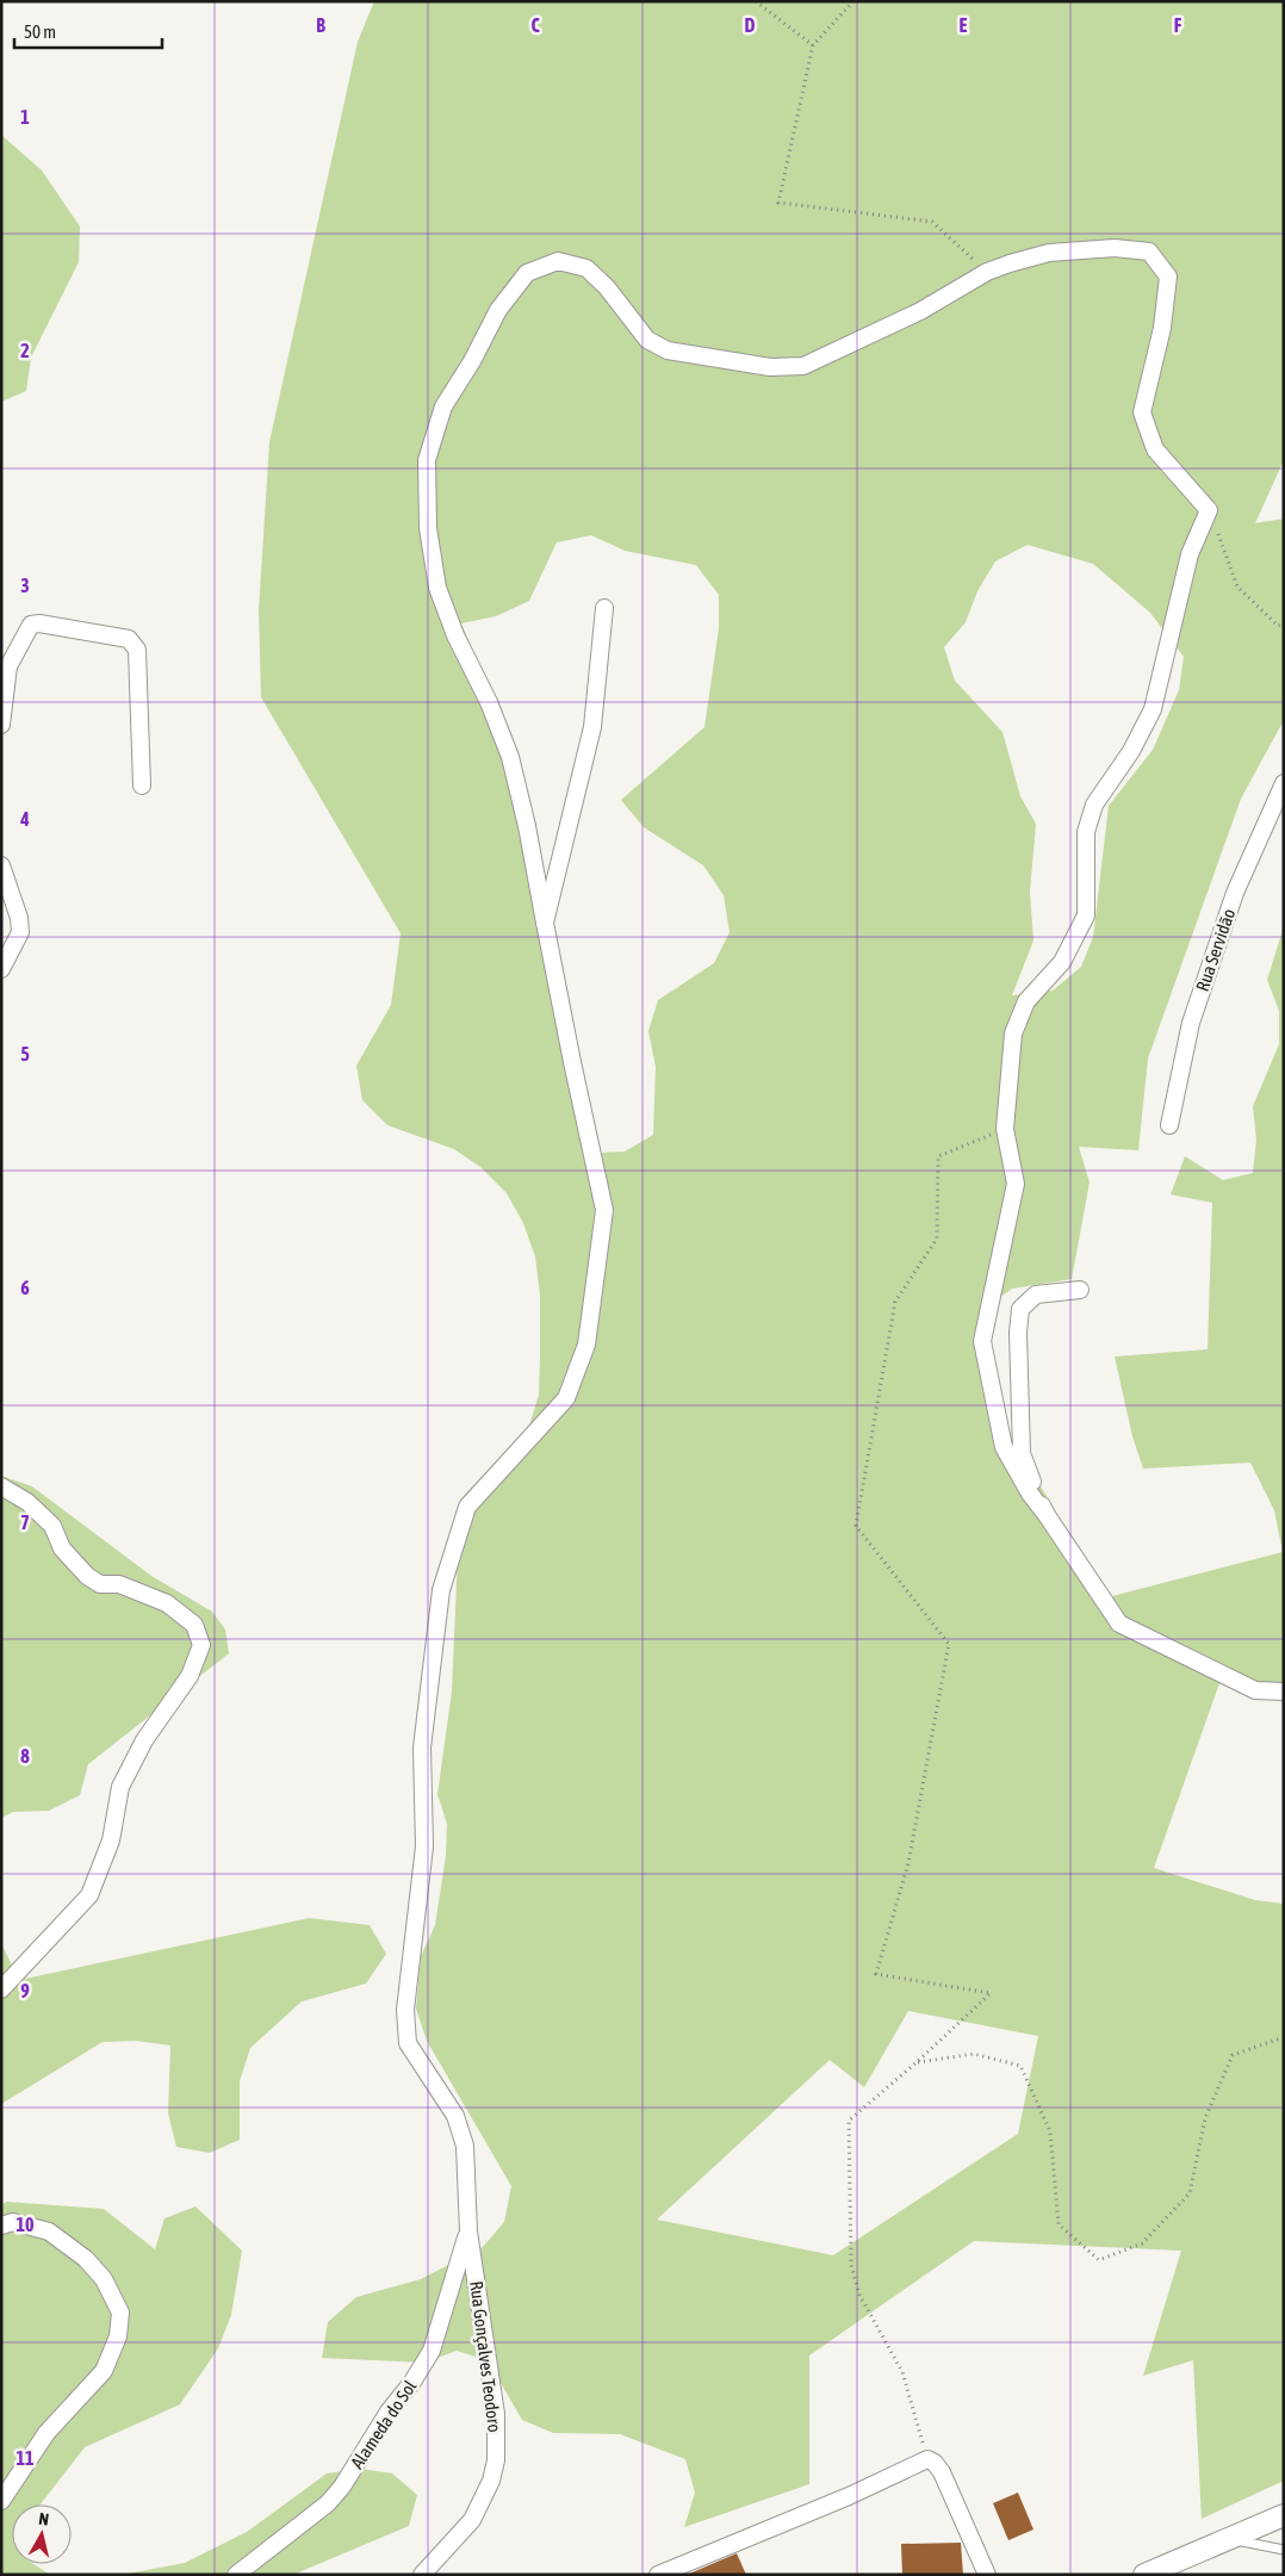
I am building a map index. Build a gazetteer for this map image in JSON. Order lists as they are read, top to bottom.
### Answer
{
  "streets": {
    "street": ["Rua Servidão", "Rua Gonçalves Teodoro", "Alameda do Sol"]
  },
  "crossings": [
    ["Rua Gonçalves Teodoro", "Alameda do Sol"]
  ],
  "scale_bar": "50 m",
  "north": "top",
  "grid": {
    "columns": [
      "B",
      "C",
      "D",
      "E",
      "F"
    ],
    "rows": [
      "1",
      "2",
      "3",
      "4",
      "5",
      "6",
      "7",
      "8",
      "9",
      "10",
      "11"
    ]
  }
}
